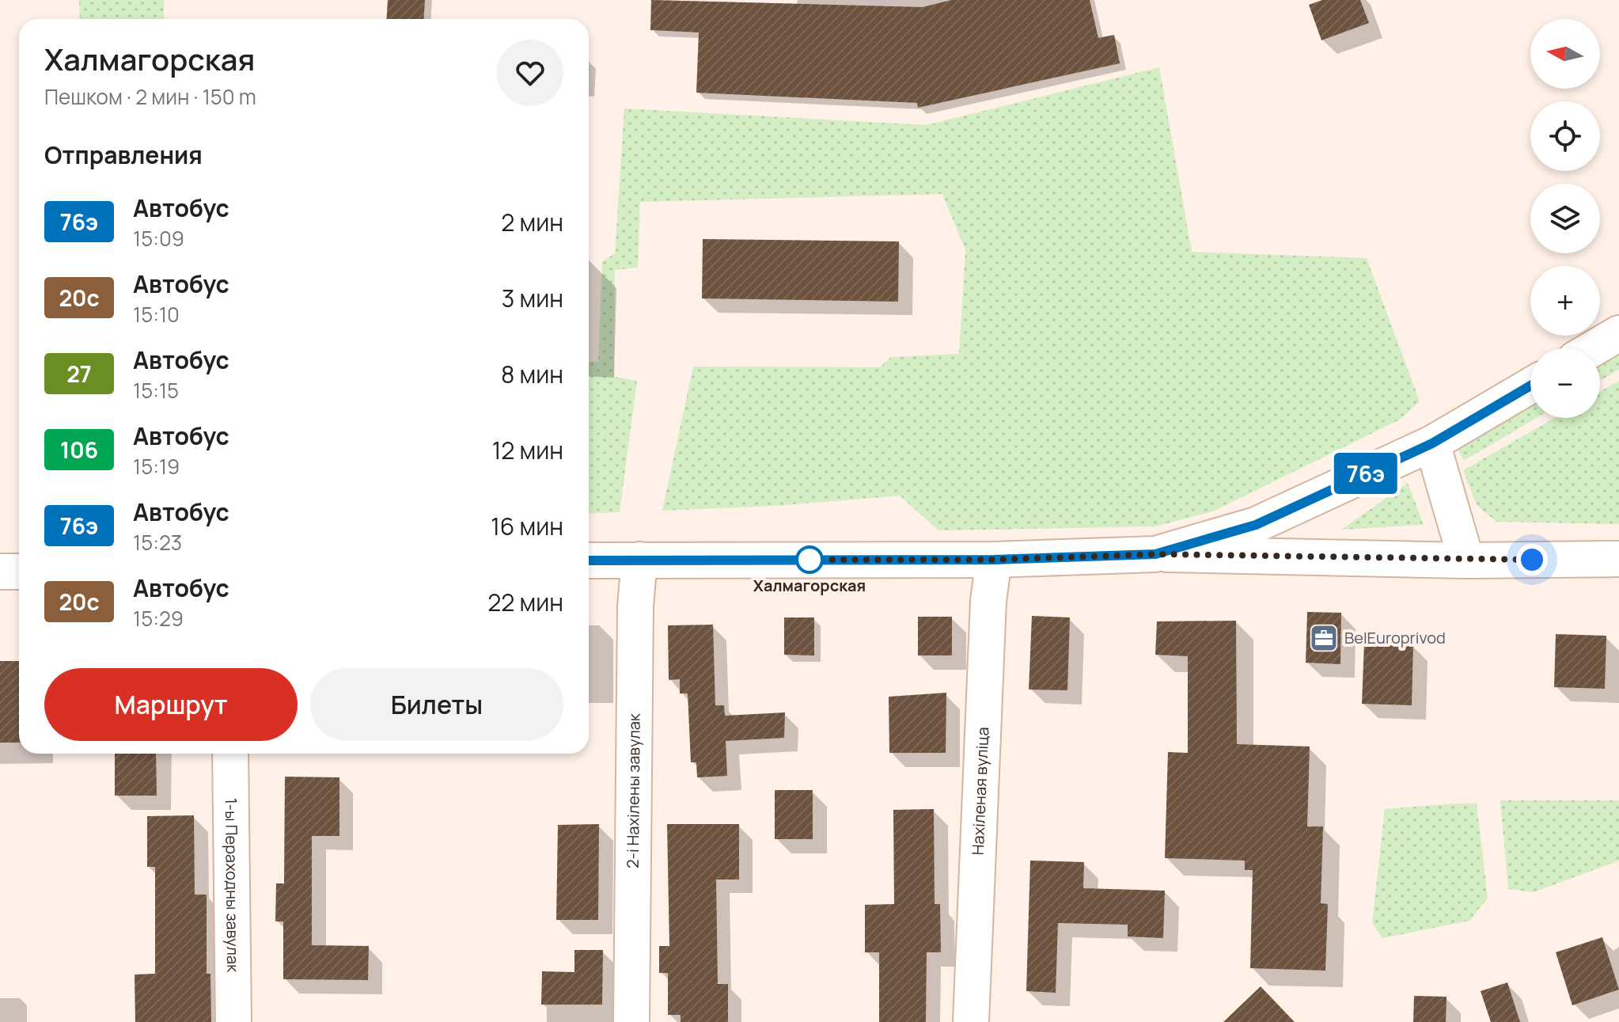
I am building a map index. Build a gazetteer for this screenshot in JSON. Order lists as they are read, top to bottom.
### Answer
{
  "streets": {
    "street": ["2-і Нахілены завулак", "Нахіленая вуліца", "1-ы Пераходны завулак"]
  },
  "places": {
    "other": ["Халмагорская"],
    "office": ["BelEuroprivod"]
  },
  "lines": ["bus line 76э"],
  "north": "left",
  "page": {
    "on_map": "76э",
    "map_buttons": ["+", "−"],
    "heading": [
      ["Халмагорская", "Пешком · 2 мин · 150 m"],
      "Отправления"
    ],
    "list": [
      {
        "mark": "76э",
        "name": "Автобус",
        "note": "15:09",
        "value": "2 мин"
      },
      {
        "mark": "20с",
        "name": "Автобус",
        "note": "15:10",
        "value": "3 мин"
      },
      {
        "mark": "27",
        "name": "Автобус",
        "note": "15:15",
        "value": "8 мин"
      },
      {
        "mark": "106",
        "name": "Автобус",
        "note": "15:19",
        "value": "12 мин"
      },
      {
        "mark": "76э",
        "name": "Автобус",
        "note": "15:23",
        "value": "16 мин"
      },
      {
        "mark": "20с",
        "name": "Автобус",
        "note": "15:29",
        "value": "22 мин"
      }
    ],
    "buttons": ["Маршрут", "Билеты"]
  }
}
